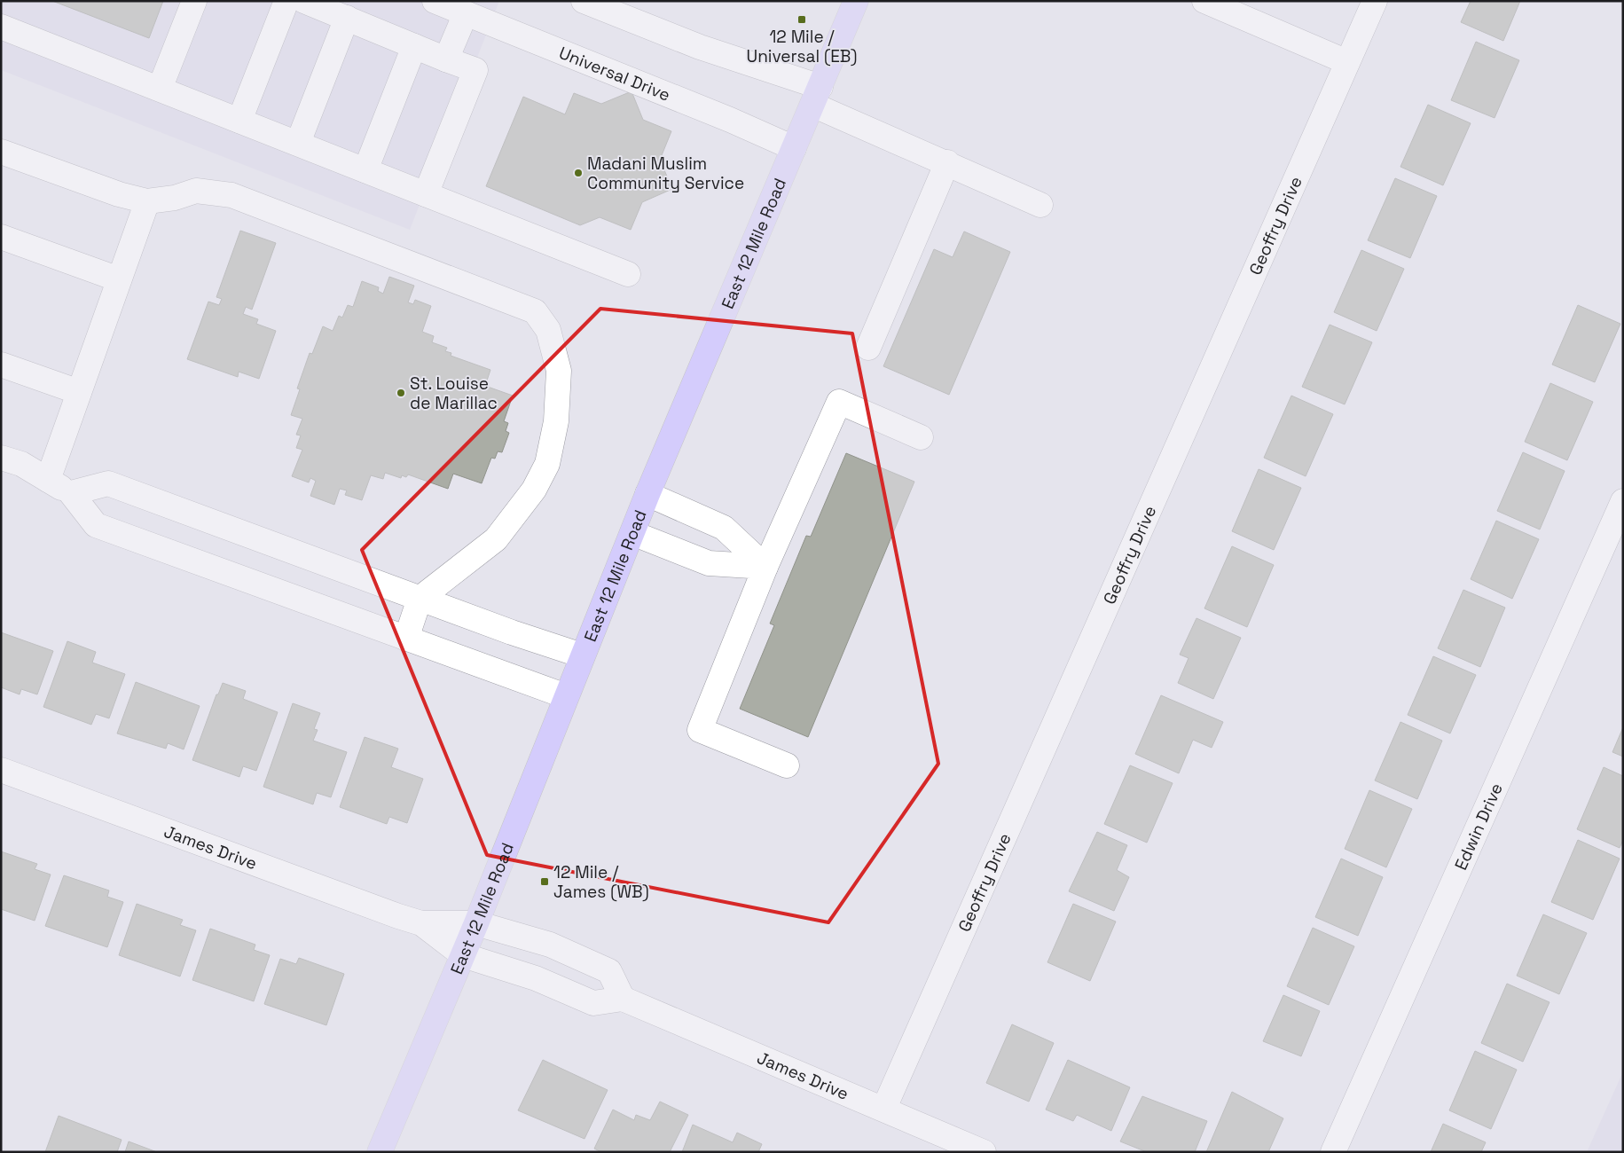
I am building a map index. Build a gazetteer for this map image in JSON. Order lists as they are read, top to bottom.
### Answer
{
  "streets": {
    "main road": ["East 12 Mile Road"],
    "street": [
      "Universal Drive",
      "Geoffry Drive",
      "Edwin Drive",
      "James Drive"
    ]
  },
  "crossings": [
    ["Universal Drive", "East 12 Mile Road"],
    ["Geoffry Drive", "James Drive"],
    ["East 12 Mile Road", "James Drive"]
  ],
  "places": {
    "transit": ["12 Mile / Universal (EB)", "12 Mile / James (WB)"],
    "other": ["Madani Muslim Community Service", "St. Louise de Marillac"]
  }
}
